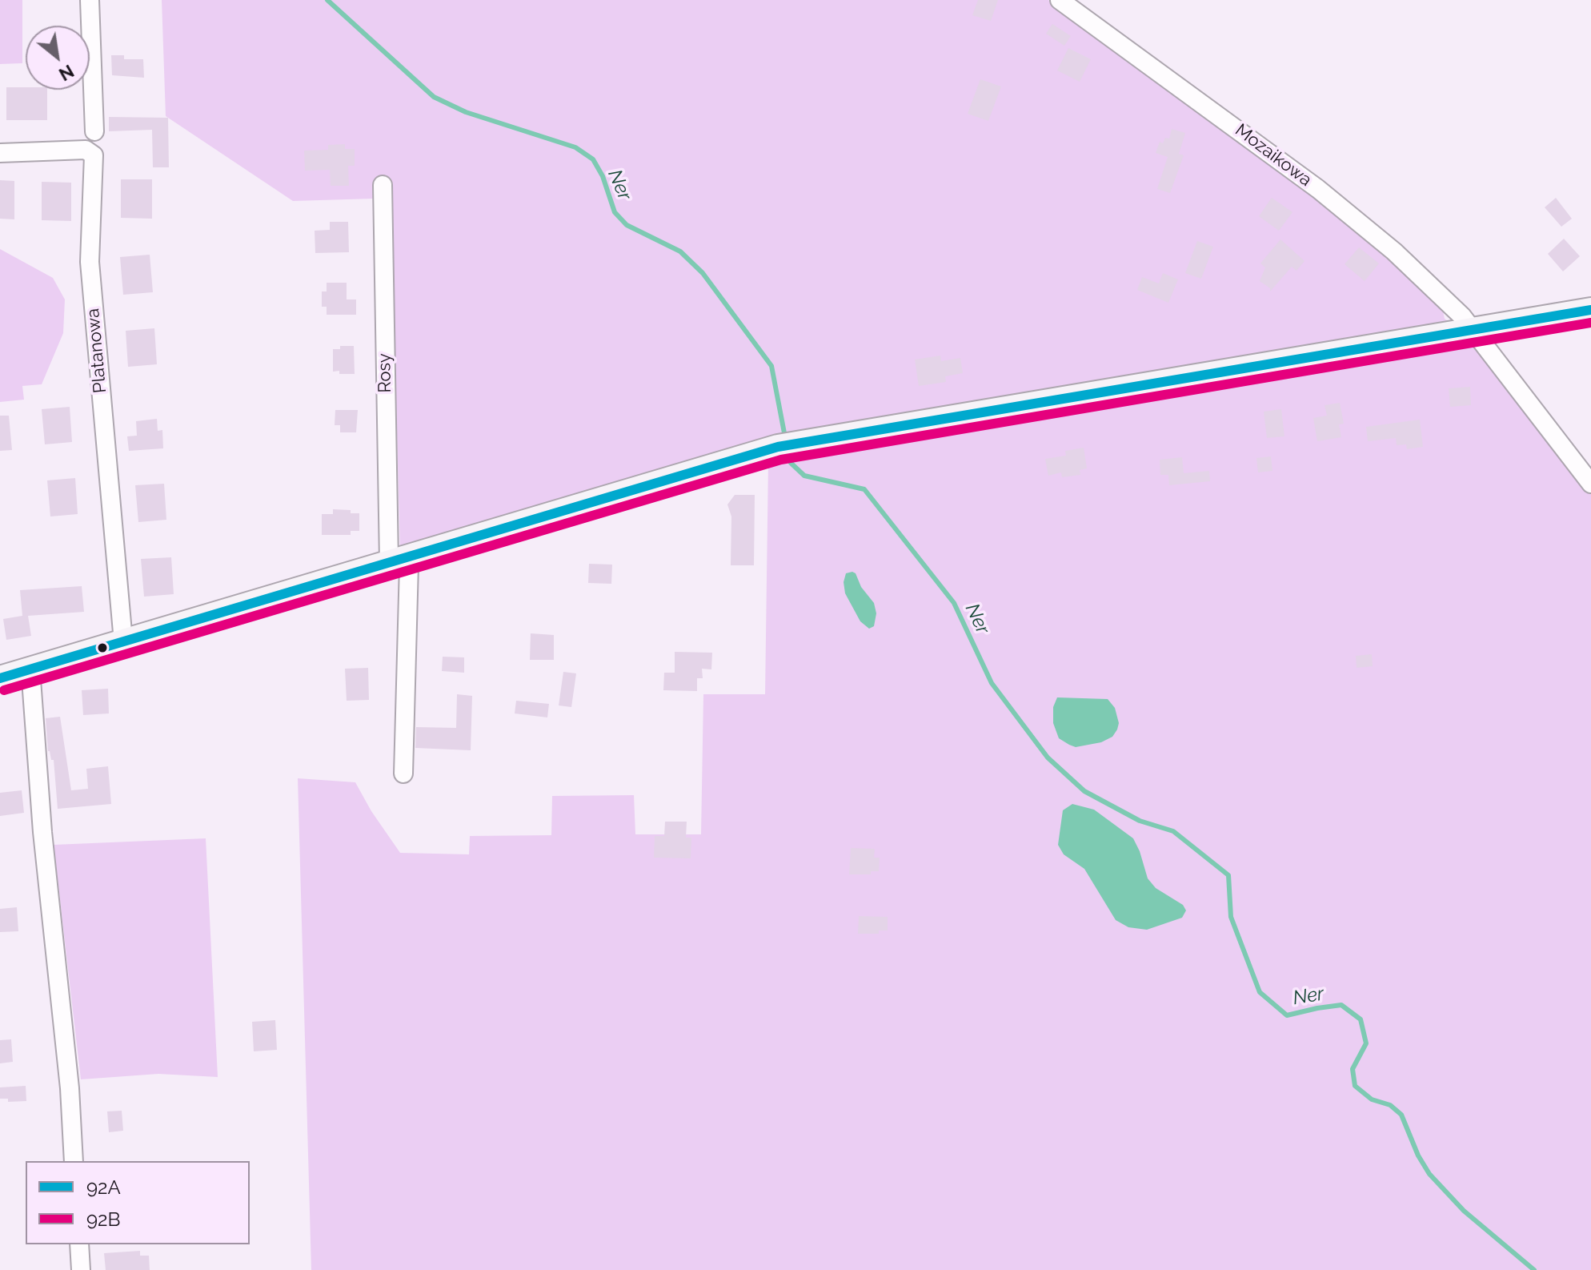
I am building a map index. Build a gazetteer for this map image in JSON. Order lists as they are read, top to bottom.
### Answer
{
  "streets": {
    "street": ["Mozaikowa", "Platanowa", "Rosy"]
  },
  "water": ["Ner"],
  "lines": ["transit line 92A", "transit line 92B"],
  "legend": ["92A", "92B"],
  "north": "bottom right"
}
